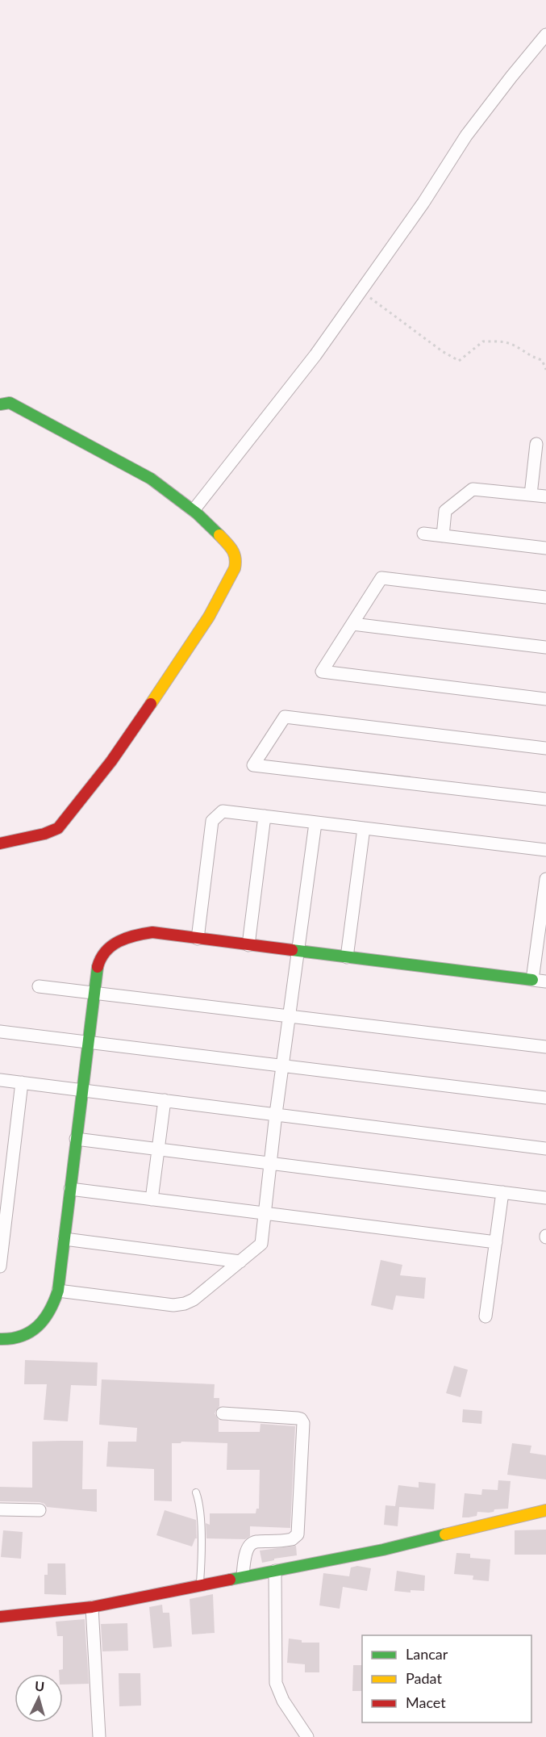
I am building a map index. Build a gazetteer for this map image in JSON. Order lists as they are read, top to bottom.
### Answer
{
  "legend": ["Lancar", "Padat", "Macet"],
  "north": "top"
}
